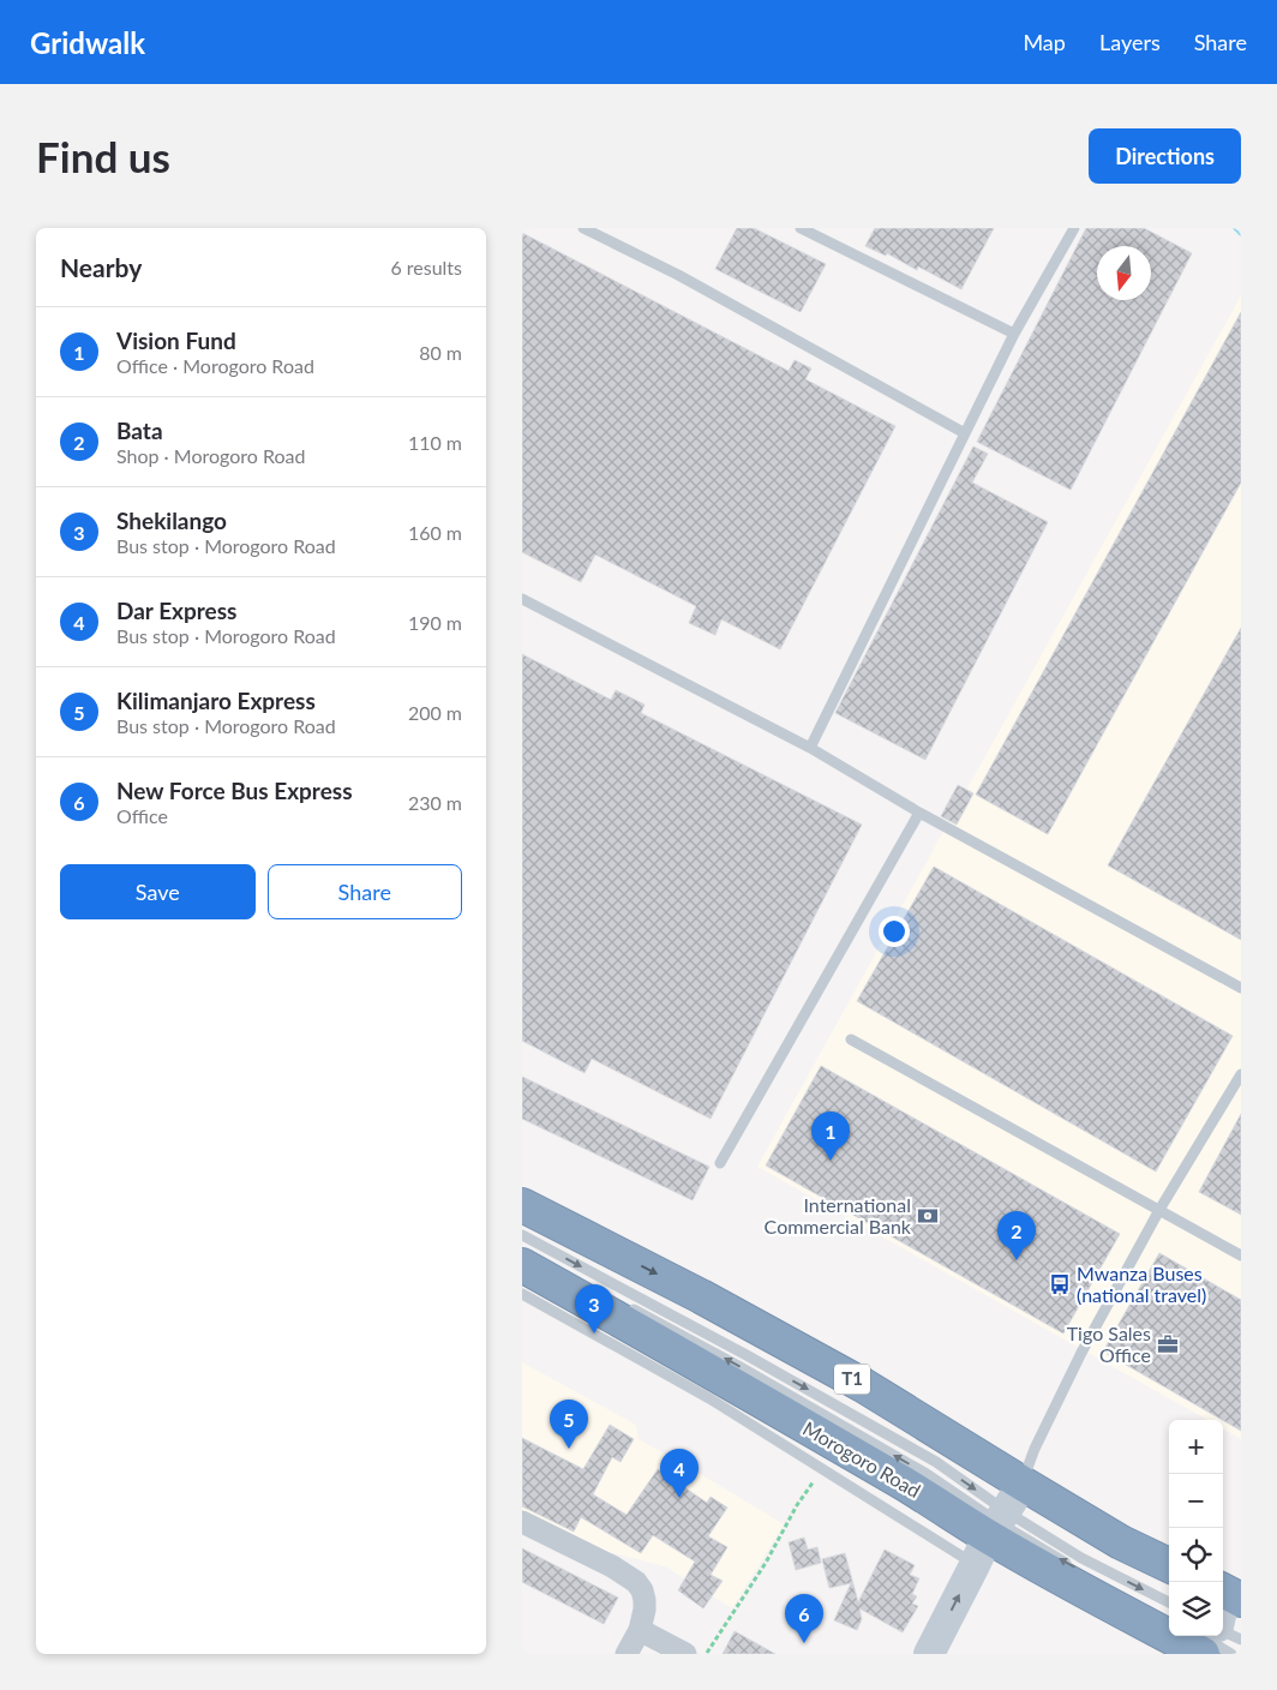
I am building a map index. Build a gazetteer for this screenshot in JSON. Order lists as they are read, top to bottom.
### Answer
{
  "streets": {
    "highway": ["T1", "Morogoro Road"]
  },
  "places": {
    "bank": ["International Commercial Bank"],
    "bus stop": ["Mwanza Buses (national travel)"],
    "office": ["Tigo Sales Office"]
  },
  "north": "bottom",
  "page": {
    "header": "Gridwalk",
    "nav": ["Map", "Layers", "Share"],
    "buttons": [
      "Directions",
      ["Save", "Share"]
    ],
    "title": "Find us",
    "heading": ["Nearby", "6 results"],
    "list": [
      {
        "mark": "1",
        "name": "Vision Fund",
        "note": "Office · Morogoro Road",
        "value": "80 m"
      },
      {
        "mark": "2",
        "name": "Bata",
        "note": "Shop · Morogoro Road",
        "value": "110 m"
      },
      {
        "mark": "3",
        "name": "Shekilango",
        "note": "Bus stop · Morogoro Road",
        "value": "160 m"
      },
      {
        "mark": "4",
        "name": "Dar Express",
        "note": "Bus stop · Morogoro Road",
        "value": "190 m"
      },
      {
        "mark": "5",
        "name": "Kilimanjaro Express",
        "note": "Bus stop · Morogoro Road",
        "value": "200 m"
      },
      {
        "mark": "6",
        "name": "New Force Bus Express",
        "note": "Office",
        "value": "230 m"
      }
    ],
    "pins": [
      "1",
      "2",
      "3",
      "5",
      "4",
      "6"
    ],
    "map_buttons": ["+", "−"]
  }
}
